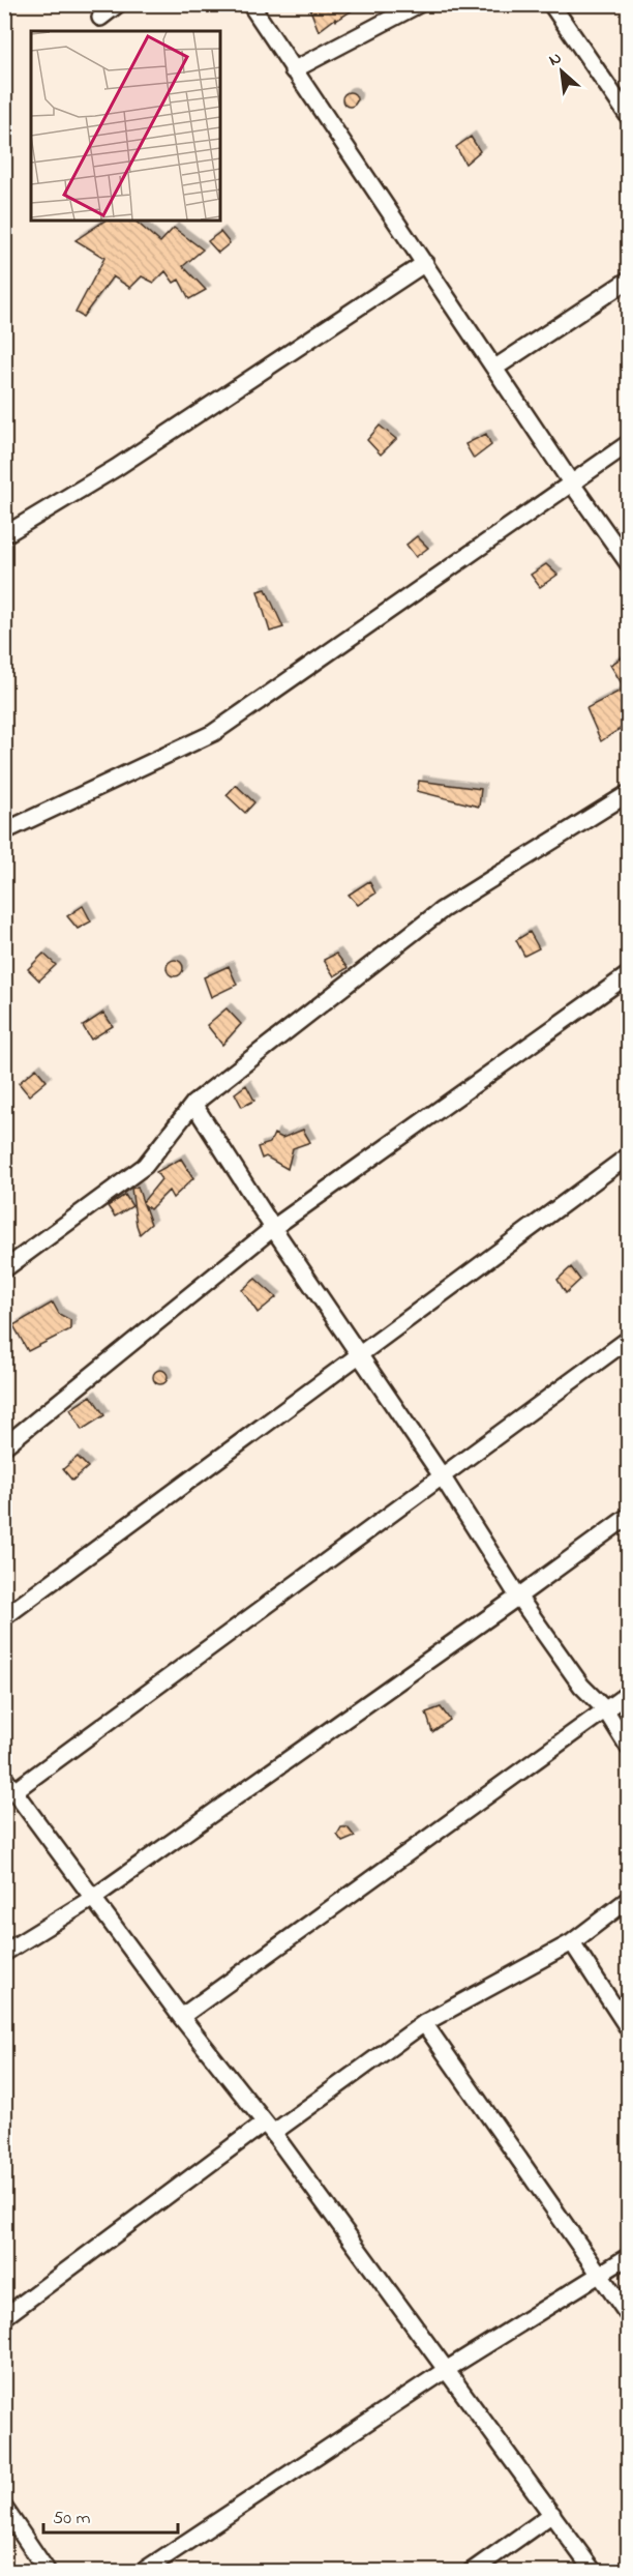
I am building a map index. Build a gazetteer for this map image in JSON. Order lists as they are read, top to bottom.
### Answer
{
  "scale_bar": "50 m",
  "north": "top left"
}
